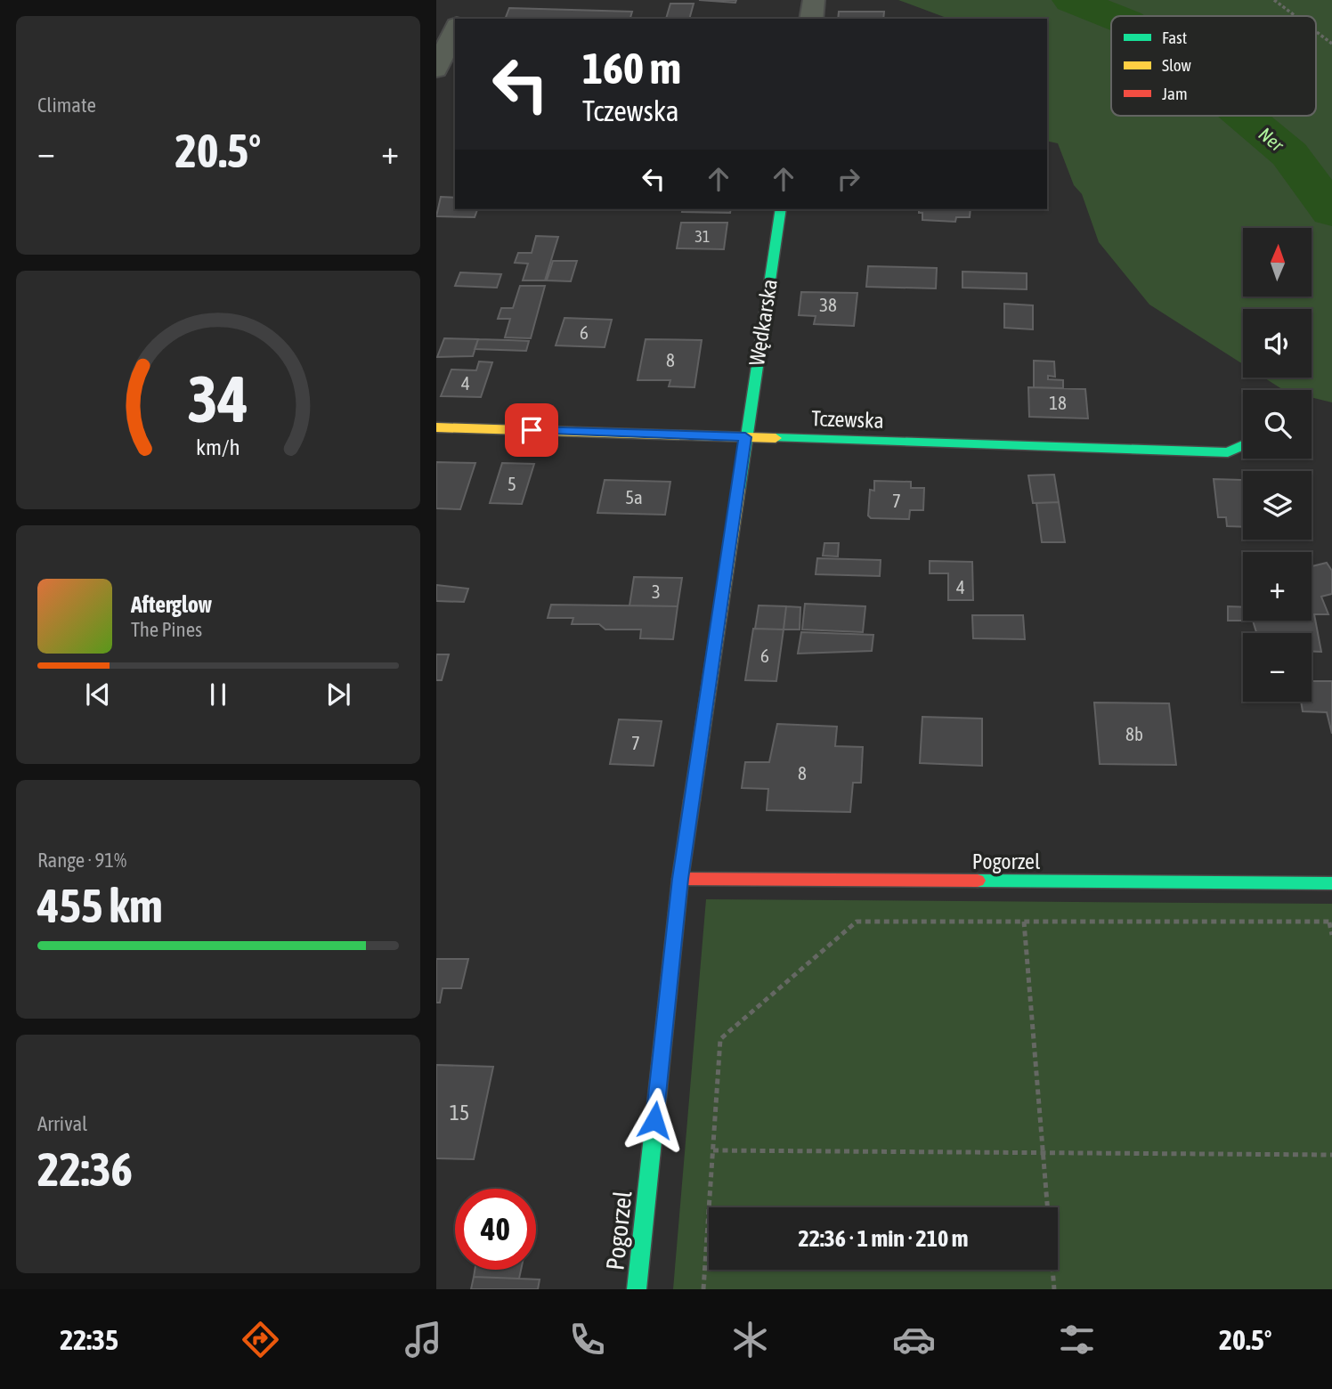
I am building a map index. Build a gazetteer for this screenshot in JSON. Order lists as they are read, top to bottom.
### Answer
{
  "streets": {
    "street": ["Wędkarska", "Tczewska", "Pogorzel"]
  },
  "crossings": [
    ["Wędkarska", "Tczewska"],
    ["Wędkarska", "Pogorzel"],
    ["Tczewska", "Pogorzel"]
  ],
  "water": ["Ner"],
  "house_numbers": [
    "31",
    "38",
    "6",
    "8",
    "4",
    "18",
    "5",
    "5a",
    "7",
    "4",
    "3",
    "6",
    "8b",
    "7",
    "8",
    "15"
  ],
  "legend": ["Fast", "Slow", "Jam"],
  "north": "top",
  "page": {
    "tile": [
      "Climate",
      ["Range · 91%", "455 km"],
      ["Arrival", "22:36"]
    ],
    "turn": ["160 m", "Tczewska"],
    "heat": ["−", "20.5°", "+"],
    "map_buttons": ["+", "−"],
    "song": ["Afterglow", "The Pines"],
    "limit": "40",
    "trip": "22:36 · 1 min · 210 m",
    "tabs": ["22:35", "20.5°"],
    "gauge": ["34", "km/h"]
  }
}
